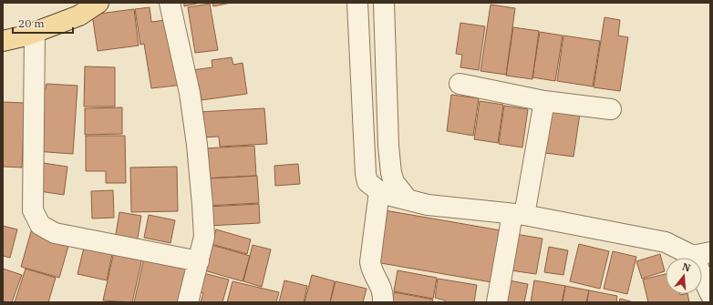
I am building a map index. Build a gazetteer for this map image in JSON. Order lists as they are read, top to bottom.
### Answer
{
  "scale_bar": "20 m",
  "north": "top"
}
